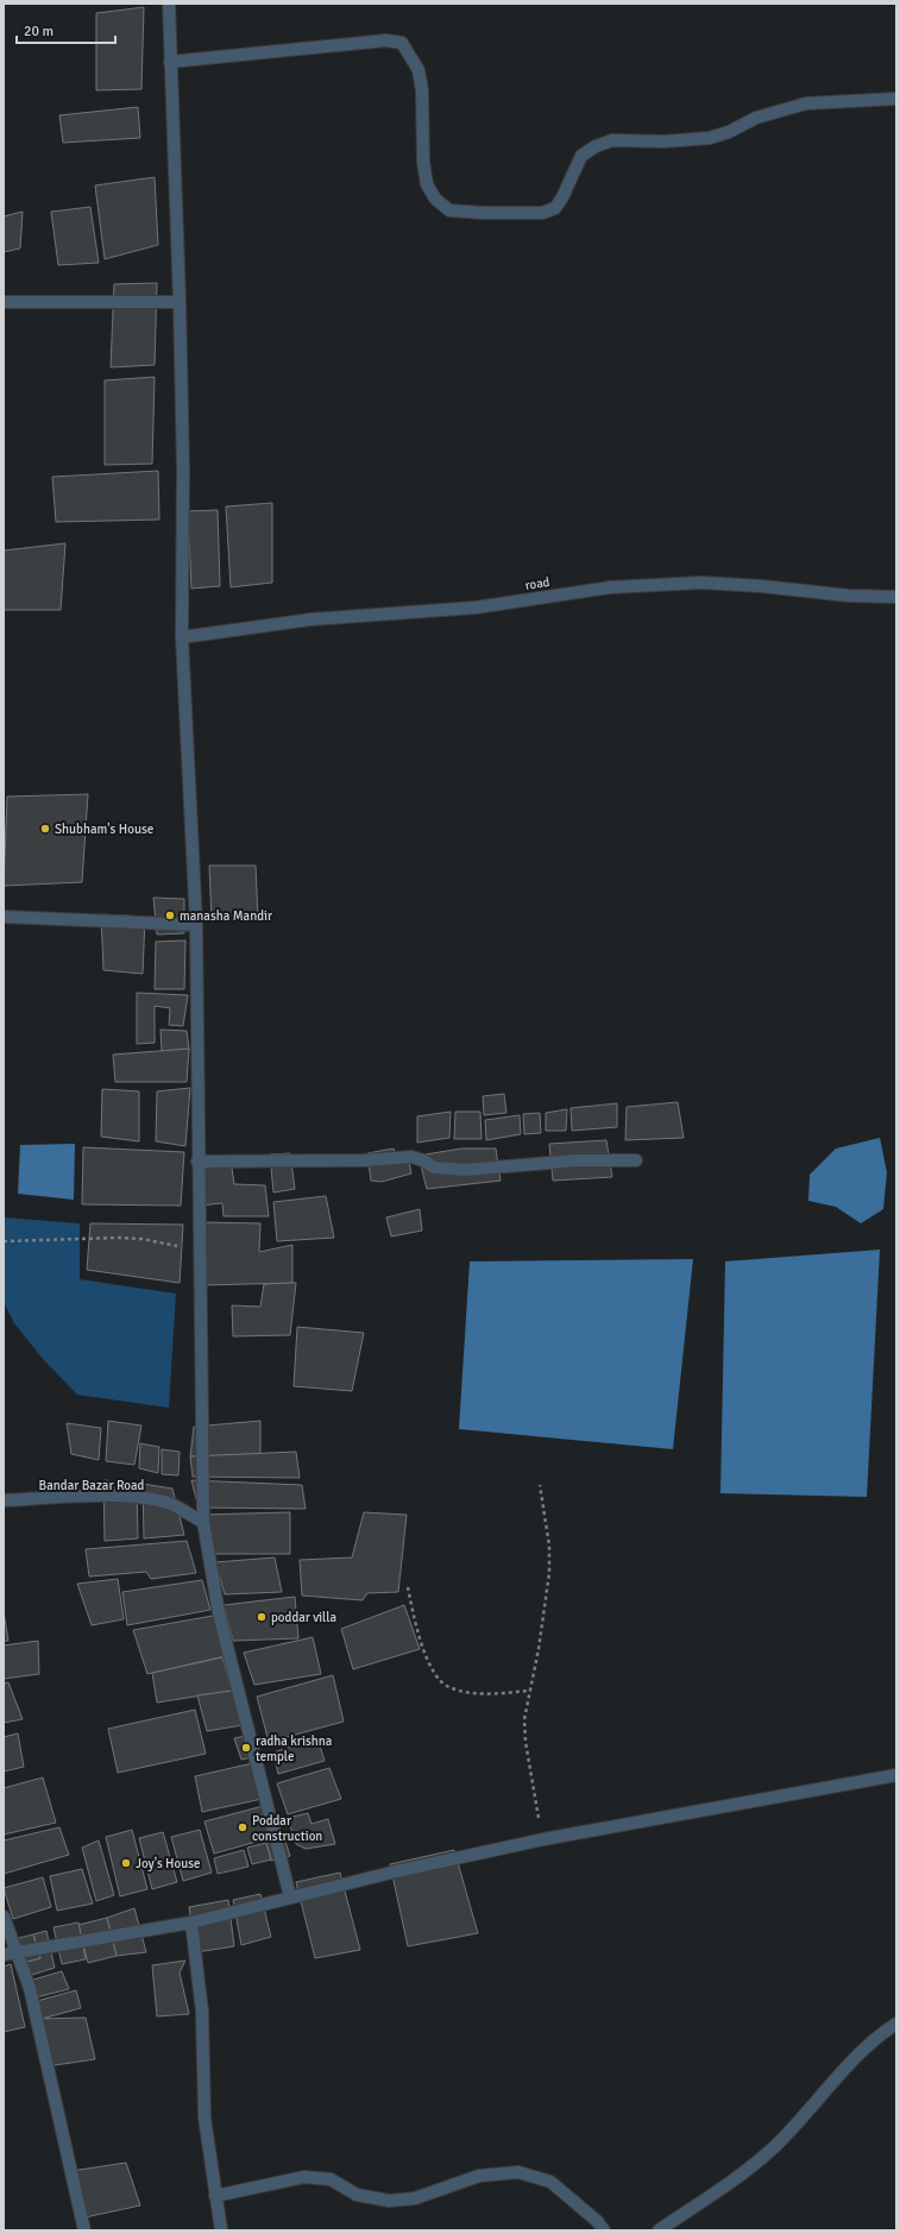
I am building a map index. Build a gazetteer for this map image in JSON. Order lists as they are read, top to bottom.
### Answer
{
  "streets": {
    "street": ["road", "Bandar Bazar Road"]
  },
  "places": [
    "Shubham's House",
    "manasha Mandir",
    "poddar villa",
    "radha krishna temple",
    "Poddar construction",
    "Joy's House"
  ],
  "scale_bar": "20 m"
}
